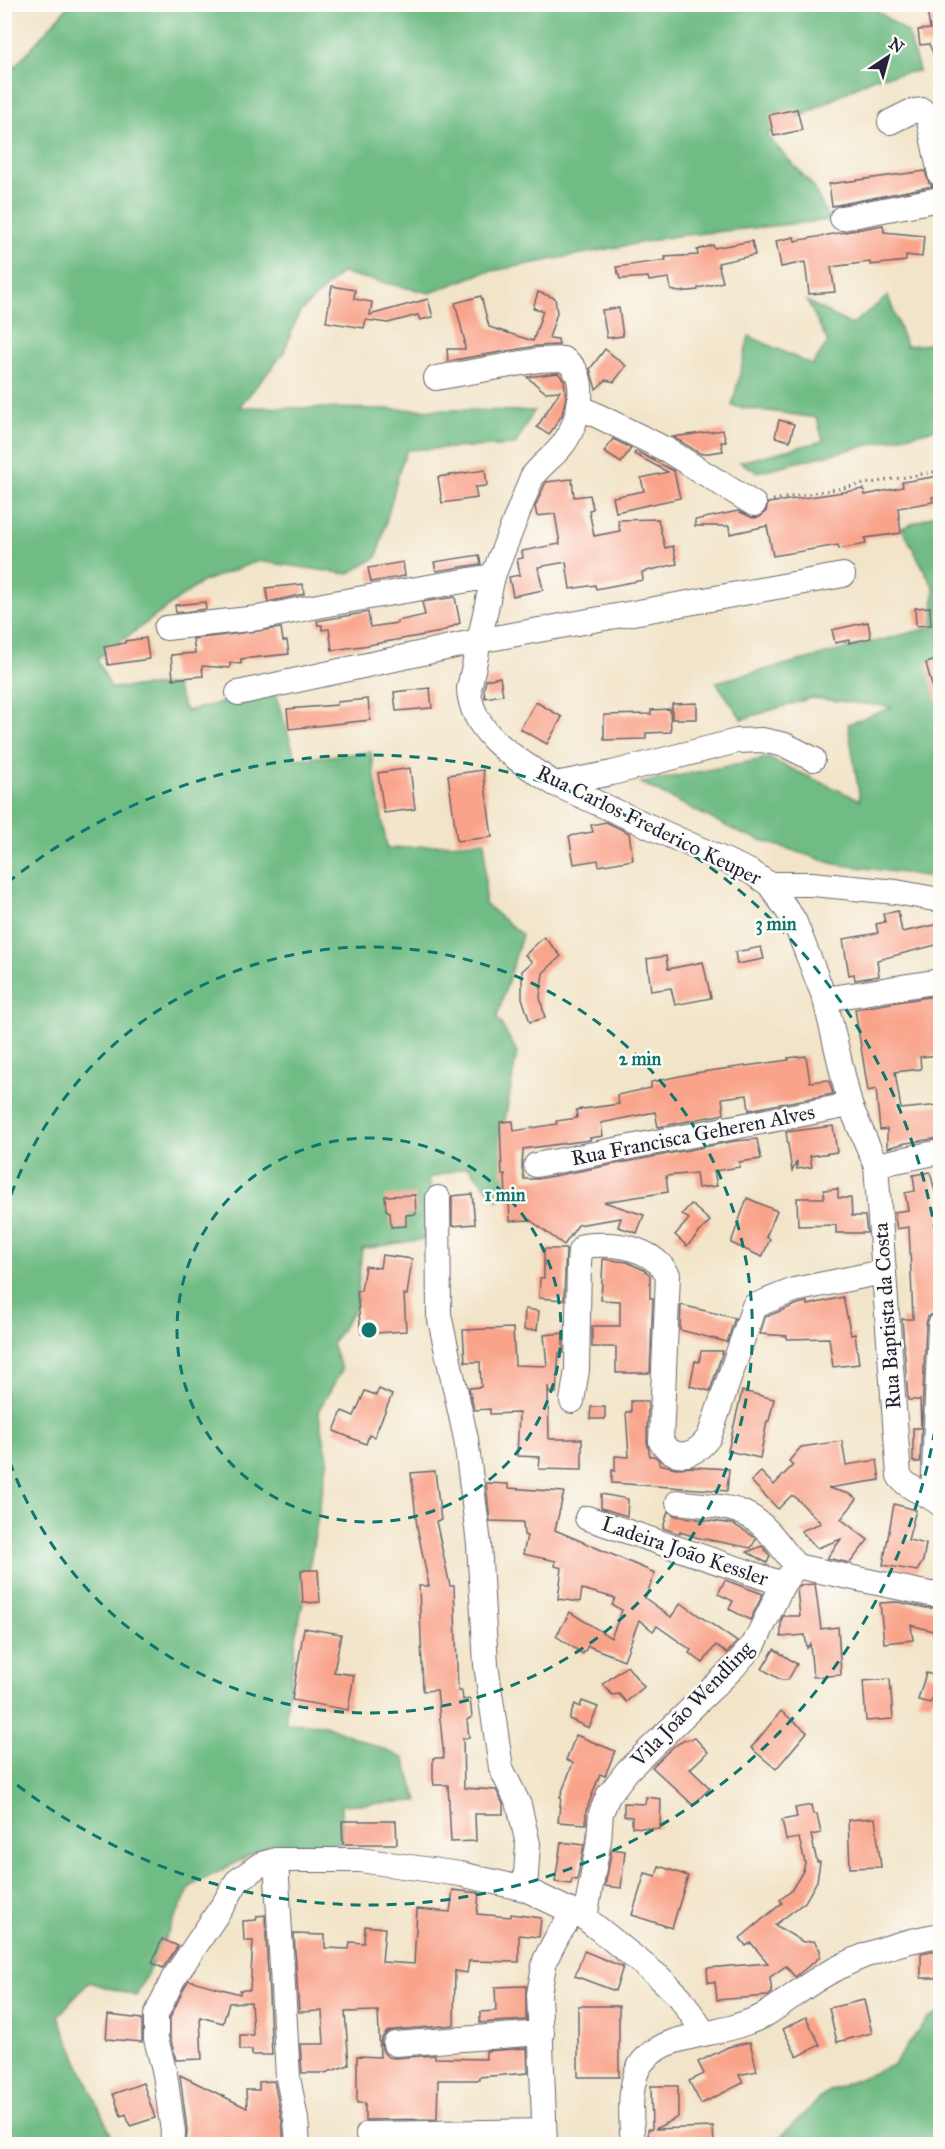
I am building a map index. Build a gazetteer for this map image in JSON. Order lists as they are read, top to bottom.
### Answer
{
  "streets": {
    "street": [
      "Rua Carlos Frederico Keuper",
      "Rua Francisca Geheren Alves",
      "Rua Baptista da Costa",
      "Ladeira João Kessler",
      "Vila João Wendling"
    ]
  },
  "crossings": [
    ["Rua Carlos Frederico Keuper", "Rua Francisca Geheren Alves"],
    ["Rua Carlos Frederico Keuper", "Rua Baptista da Costa"],
    ["Ladeira João Kessler", "Vila João Wendling"]
  ],
  "north": "top right",
  "rings": ["3 min", "2 min", "1 min"]
}
